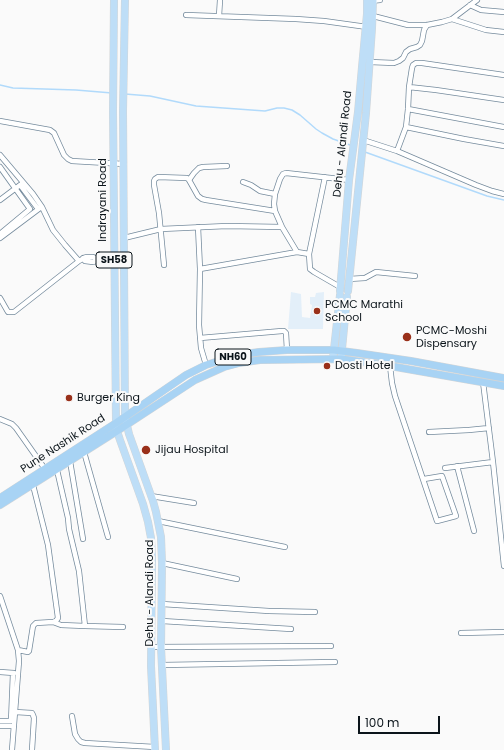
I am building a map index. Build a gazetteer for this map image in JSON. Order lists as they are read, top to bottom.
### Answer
{
  "streets": {
    "highway": ["NH60", "Pune Nashik Road"],
    "main road": ["Dehu - Alandi Road", "Indrayani Road", "SH58"]
  },
  "crossings": [
    ["Dehu - Alandi Road", "Indrayani Road"],
    ["Dehu - Alandi Road", "Pune Nashik Road"],
    ["Indrayani Road", "Pune Nashik Road"]
  ],
  "places": [
    "PCMC Marathi School",
    "PCMC-Moshi Dispensary",
    "Dosti Hotel",
    "Burger King",
    "Jijau Hospital"
  ],
  "scale_bar": "100 m"
}
